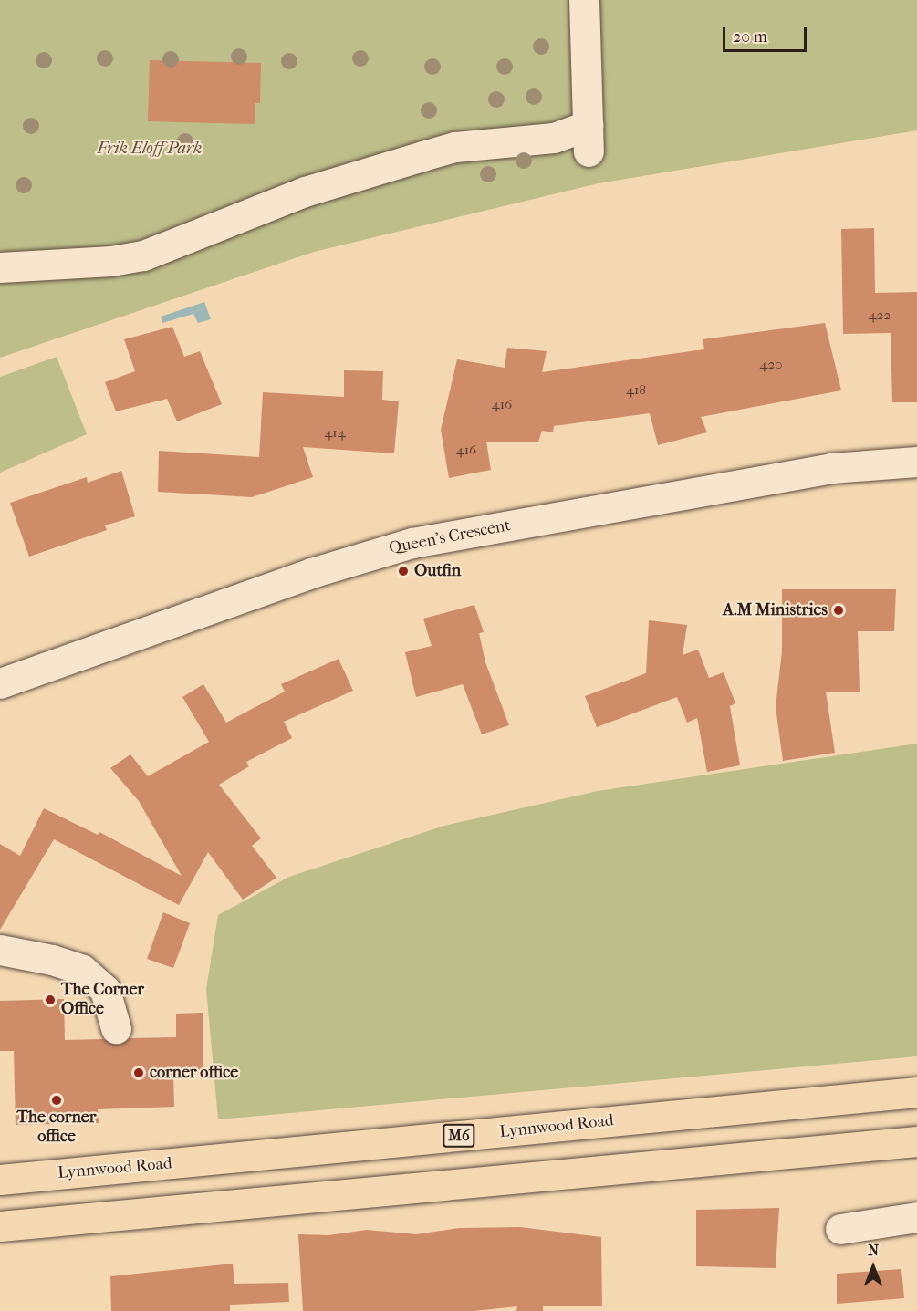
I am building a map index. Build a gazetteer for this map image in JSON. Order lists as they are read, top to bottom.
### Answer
{
  "streets": {
    "main road": ["Lynnwood Road", "M6"],
    "street": ["Queen's Crescent"]
  },
  "parks": ["Frik Eloff Park"],
  "places": [
    "Outfin",
    "A.M Ministries",
    "The Corner Office",
    "corner office",
    "The corner office"
  ],
  "house_numbers": [
    "422",
    "420",
    "418",
    "416",
    "414",
    "416"
  ],
  "scale_bar": "20 m",
  "north": "top"
}
